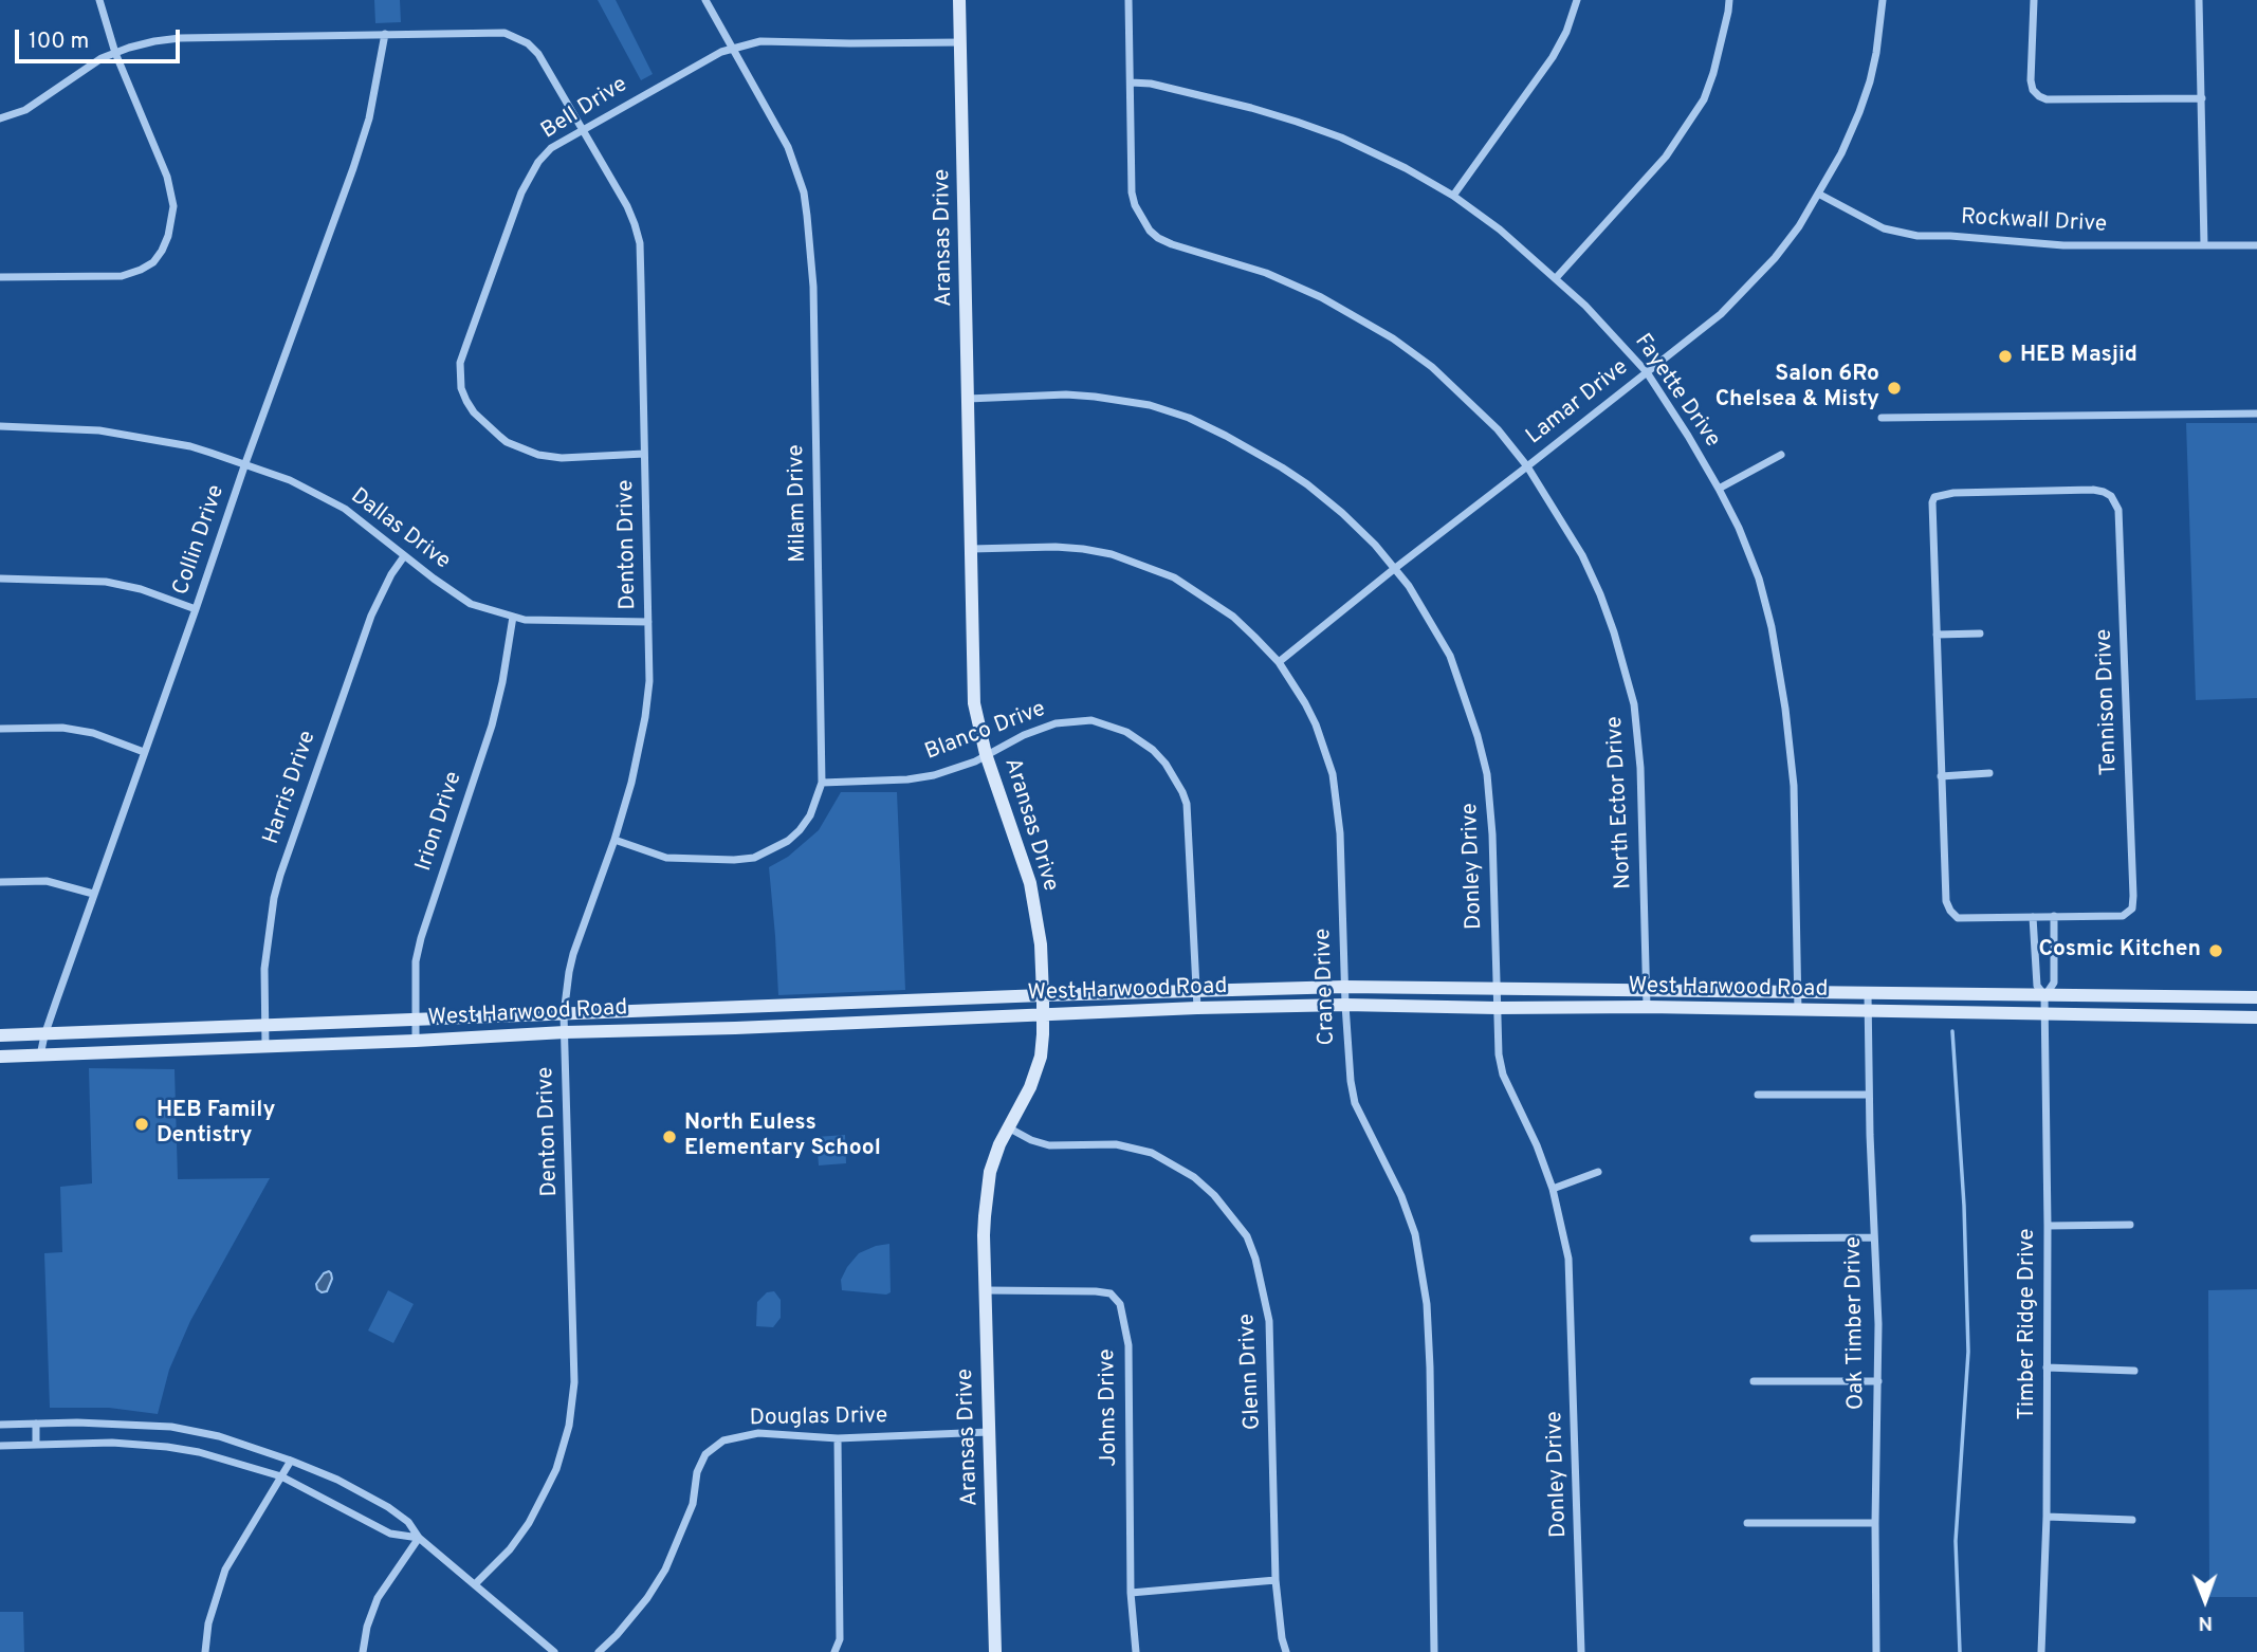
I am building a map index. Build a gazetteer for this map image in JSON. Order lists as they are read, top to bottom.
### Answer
{
  "streets": {
    "main road": ["Aransas Drive", "West Harwood Road"],
    "street": [
      "Bell Drive",
      "Rockwall Drive",
      "Fayette Drive",
      "Lamar Drive",
      "Milam Drive",
      "Dallas Drive",
      "Collin Drive",
      "Denton Drive",
      "Tennison Drive",
      "Blanco Drive",
      "Harris Drive",
      "North Ector Drive",
      "Irion Drive",
      "Donley Drive",
      "Crane Drive",
      "Oak Timber Drive",
      "Timber Ridge Drive",
      "Glenn Drive",
      "Johns Drive",
      "Douglas Drive"
    ]
  },
  "crossings": [
    ["Bell Drive", "Aransas Drive"],
    ["Bell Drive", "Milam Drive"],
    ["Bell Drive", "Denton Drive"],
    ["Rockwall Drive", "Lamar Drive"],
    ["Aransas Drive", "Blanco Drive"],
    ["Aransas Drive", "Donley Drive"],
    ["Aransas Drive", "Crane Drive"],
    ["Aransas Drive", "West Harwood Road"],
    ["Aransas Drive", "Glenn Drive"],
    ["Aransas Drive", "Johns Drive"],
    ["Aransas Drive", "Douglas Drive"],
    ["Fayette Drive", "Lamar Drive"],
    ["Fayette Drive", "North Ector Drive"],
    ["Fayette Drive", "West Harwood Road"],
    ["Lamar Drive", "North Ector Drive"],
    ["Lamar Drive", "Donley Drive"],
    ["Lamar Drive", "Crane Drive"],
    ["Milam Drive", "Denton Drive"],
    ["Milam Drive", "Blanco Drive"],
    ["Dallas Drive", "Collin Drive"],
    ["Dallas Drive", "Denton Drive"],
    ["Dallas Drive", "Harris Drive"],
    ["Dallas Drive", "Irion Drive"],
    ["Collin Drive", "Denton Drive"],
    ["Collin Drive", "West Harwood Road"],
    ["Denton Drive", "West Harwood Road"],
    ["Blanco Drive", "West Harwood Road"],
    ["Harris Drive", "West Harwood Road"],
    ["North Ector Drive", "West Harwood Road"],
    ["Irion Drive", "West Harwood Road"],
    ["Donley Drive", "West Harwood Road"],
    ["Crane Drive", "West Harwood Road"],
    ["West Harwood Road", "Oak Timber Drive"],
    ["West Harwood Road", "Timber Ridge Drive"]
  ],
  "places": [
    "HEB Masjid",
    "Salon 6Ro Chelsea & Misty",
    "Cosmic Kitchen",
    "HEB Family Dentistry",
    "North Euless Elementary School"
  ],
  "scale_bar": "100 m",
  "north": "bottom"
}
